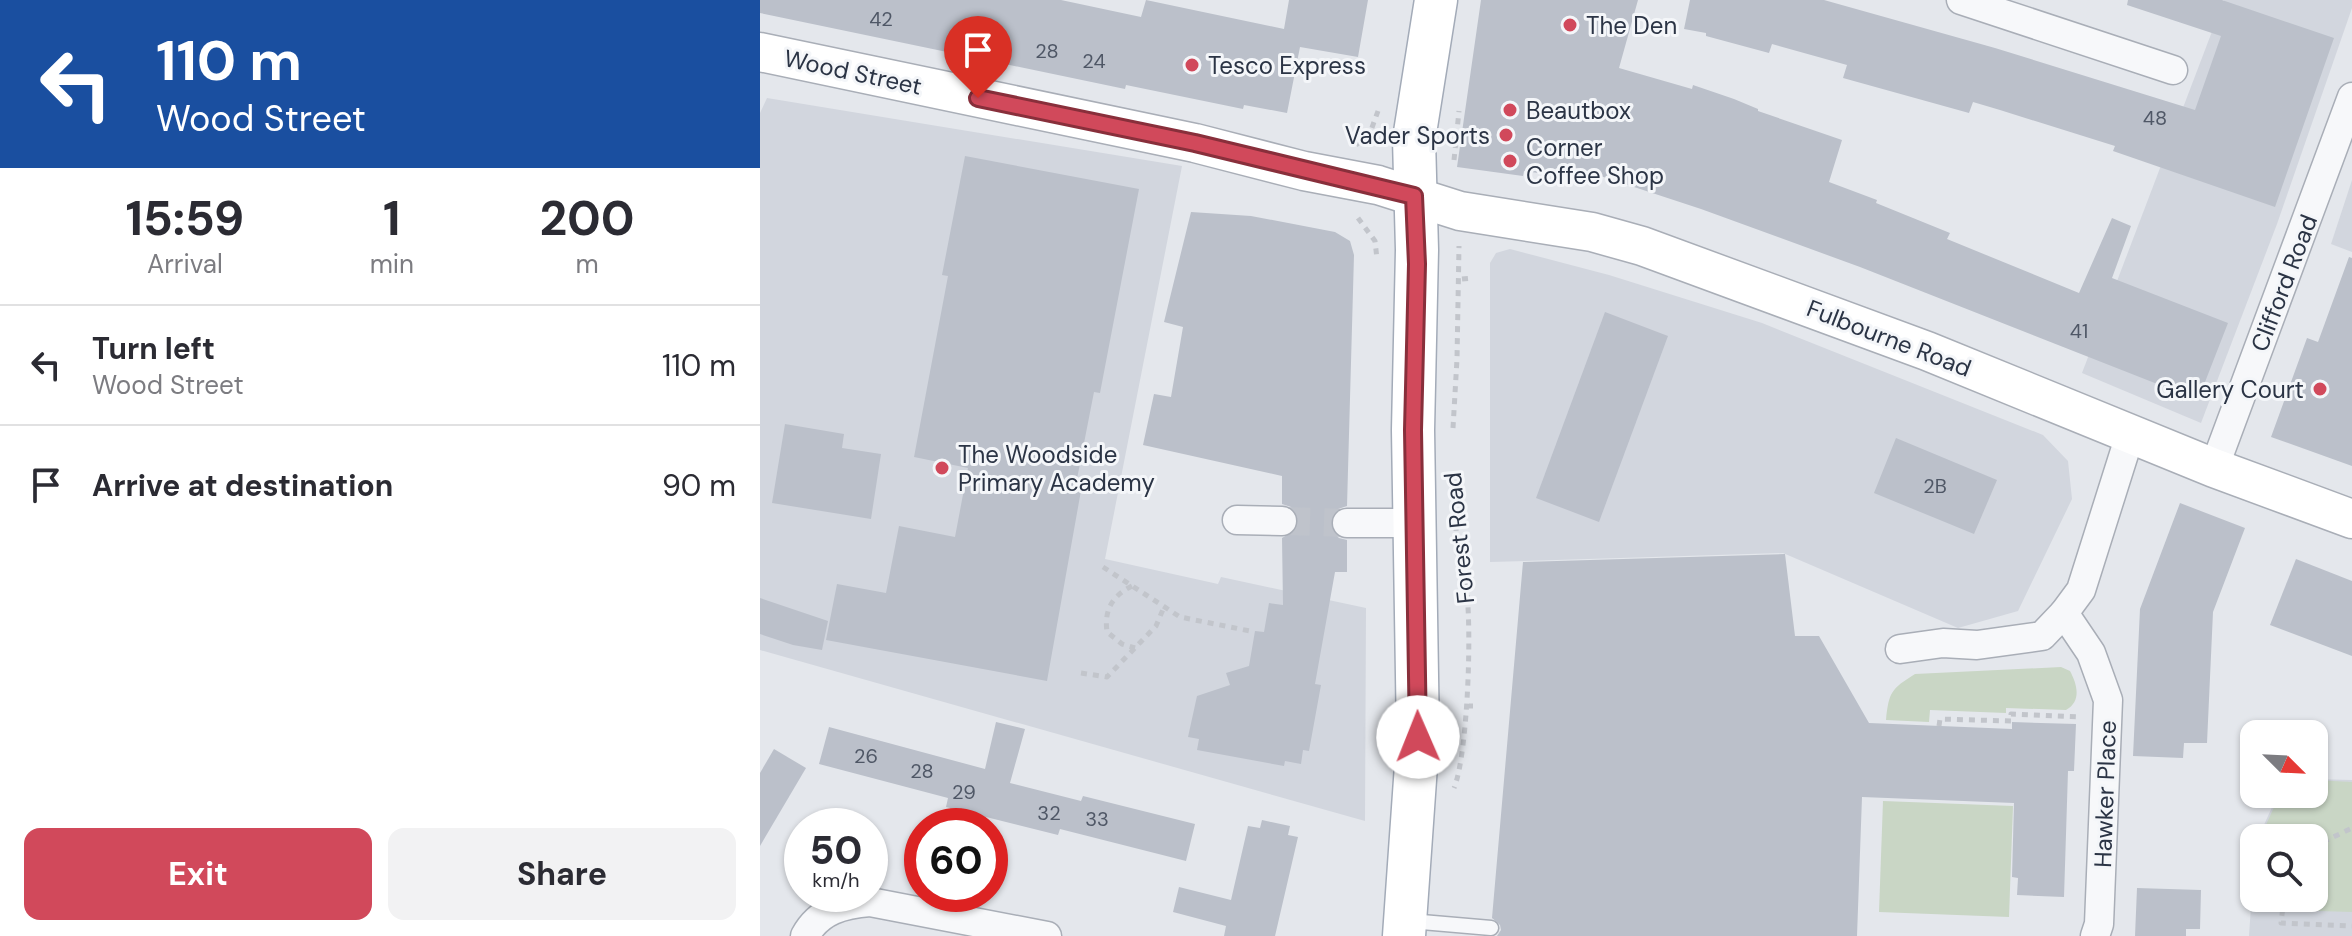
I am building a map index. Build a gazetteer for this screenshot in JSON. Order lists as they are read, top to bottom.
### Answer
{
  "streets": {
    "main road": ["Wood Street", "Fulbourne Road", "Forest Road"],
    "street": ["Clifford Road", "Hawker Place"]
  },
  "crossings": [
    ["Wood Street", "Fulbourne Road"],
    ["Wood Street", "Forest Road"],
    ["Clifford Road", "Fulbourne Road"],
    ["Fulbourne Road", "Forest Road"]
  ],
  "places": [
    "The Den",
    "Tesco Express",
    "Beautbox",
    "Vader Sports",
    "Corner Coffee Shop",
    "Gallery Court",
    "The Woodside Primary Academy"
  ],
  "house_numbers": [
    "42",
    "28",
    "24",
    "48",
    "41",
    "2B",
    "26",
    "28",
    "29",
    "32",
    "33"
  ],
  "north": "bottom right",
  "page": {
    "turn": ["110 m", "Wood Street"],
    "eta": [
      "15:59",
      "Arrival",
      "1",
      "min",
      "200",
      "m"
    ],
    "list": [
      {
        "name": "Turn left",
        "note": "Wood Street",
        "value": "110 m"
      },
      {
        "name": "Arrive at destination",
        "value": "90 m"
      }
    ],
    "speed": "50 km/h",
    "limit": "60",
    "buttons": ["Exit", "Share"]
  }
}
